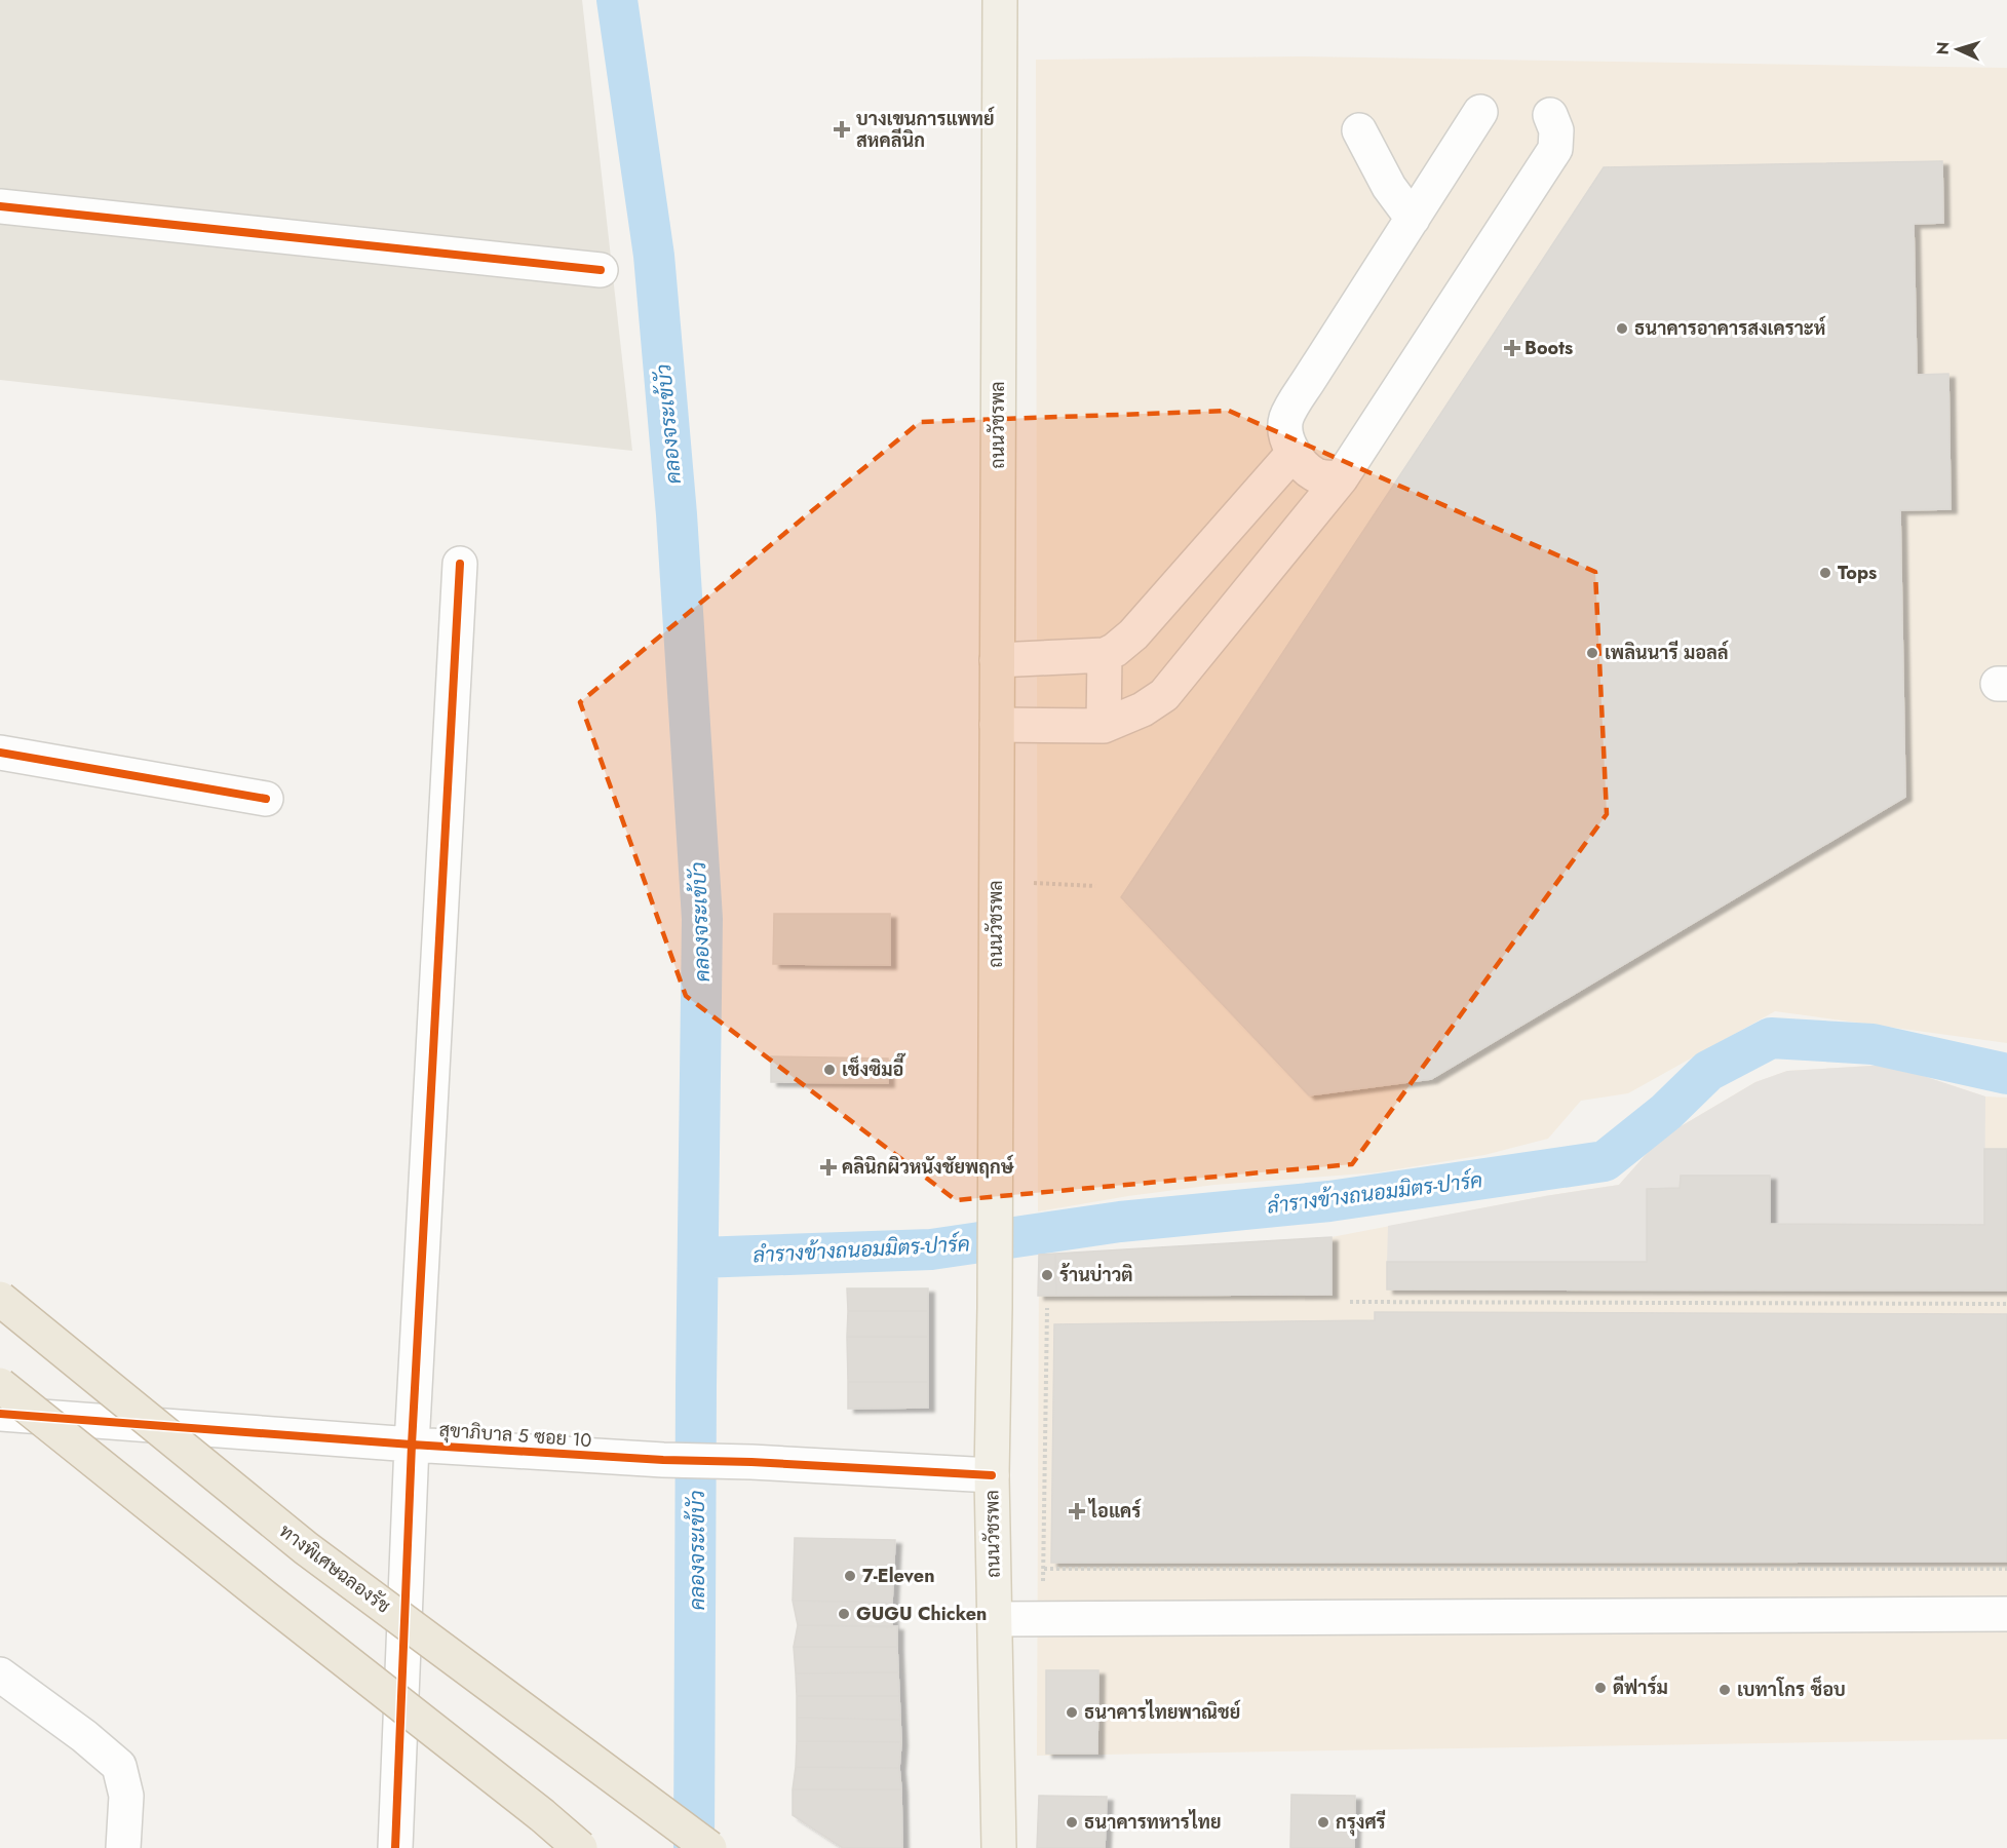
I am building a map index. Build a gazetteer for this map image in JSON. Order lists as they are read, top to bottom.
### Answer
{
  "streets": {
    "highway": ["ทางพิเศษฉลองรัช"],
    "main road": ["ถนนวัชรพล"],
    "street": ["สุขาภิบาล 5 ซอย 10"]
  },
  "crossings": [
    ["ถนนวัชรพล", "สุขาภิบาล 5 ซอย 10"]
  ],
  "water": ["คลองจระเข้บัว", "ลำรางข้างถนอมมิตร-ปาร์ค"],
  "places": {
    "health": [
      "บางเขนการแพทย์ สหคลีนิก",
      "Boots",
      "คลินิกผิวหนังชัยพฤกษ์",
      "ไอแคร์"
    ],
    "other": [
      "ธนาคารอาคารสงเคราะห์",
      "Tops",
      "เพลินนารี มอลล์",
      "เช็งซิมอี๊",
      "ร้านบ่าวติ",
      "7-Eleven",
      "GUGU Chicken",
      "ดีฟาร์ม",
      "เบทาโกร ช็อบ",
      "ธนาคารไทยพาณิชย์",
      "ธนาคารทหารไทย",
      "กรุงศรี"
    ]
  },
  "north": "left"
}
